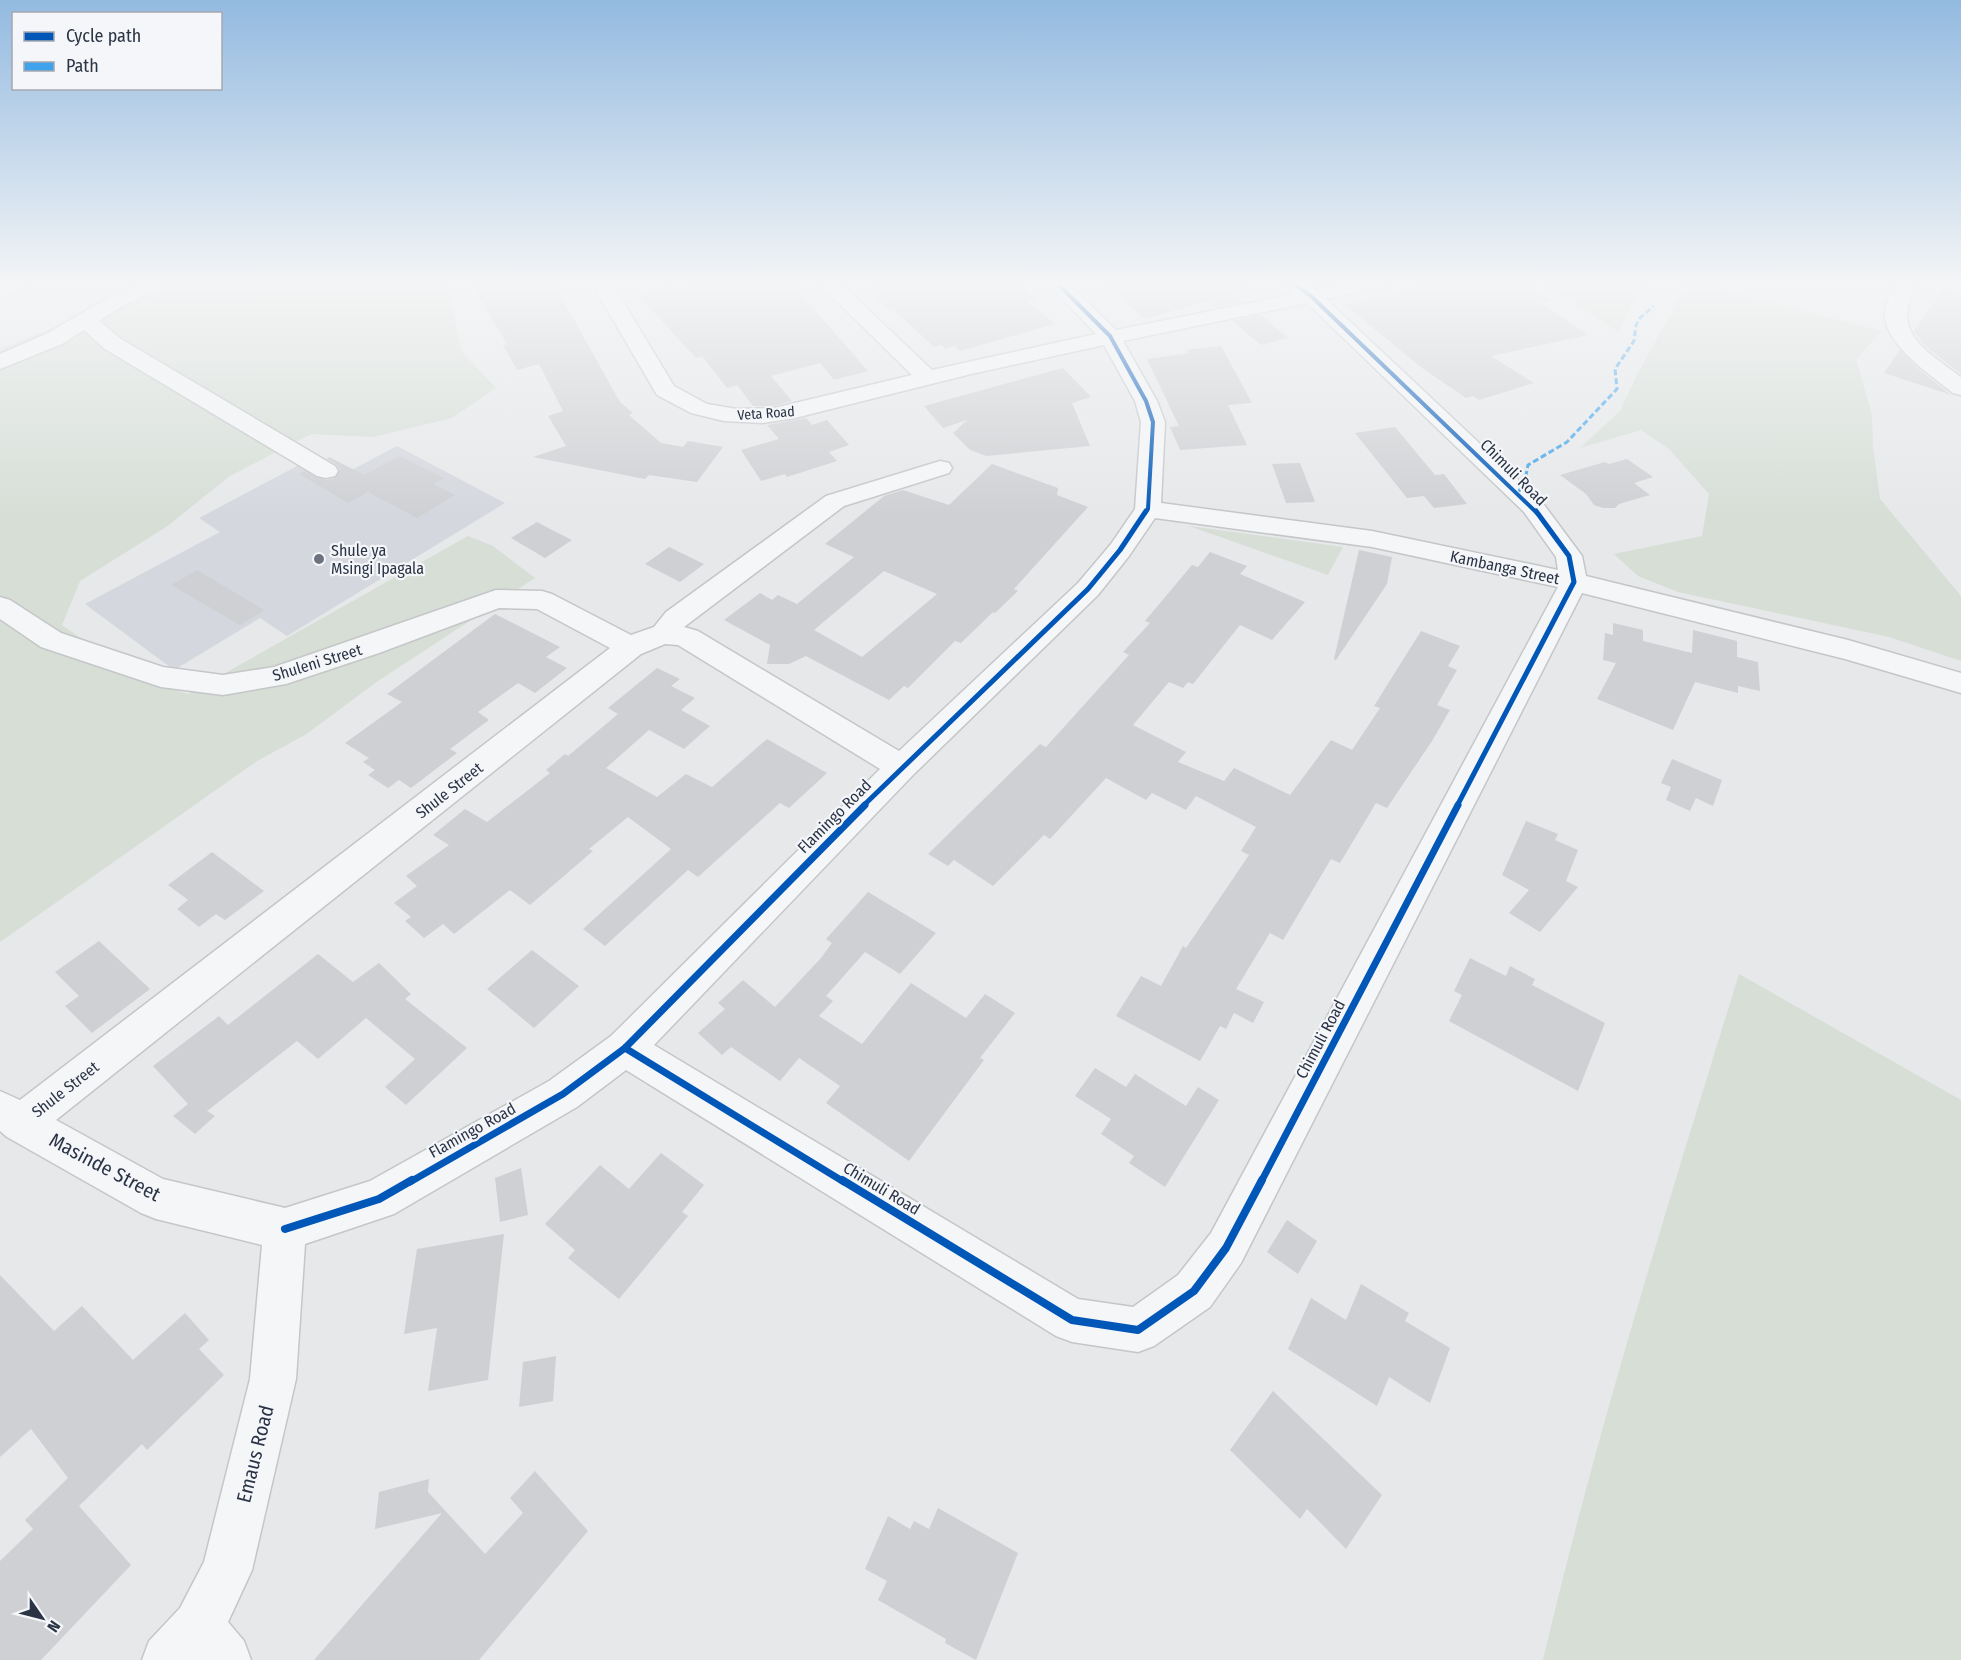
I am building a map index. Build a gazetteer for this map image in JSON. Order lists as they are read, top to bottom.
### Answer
{
  "streets": {
    "street": [
      "Veta Road",
      "Chimuli Road",
      "Kambanga Street",
      "Shuleni Street",
      "Shule Street",
      "Flamingo Road",
      "Masinde Street",
      "Emaus Road"
    ]
  },
  "crossings": [
    ["Chimuli Road", "Kambanga Street"],
    ["Chimuli Road", "Flamingo Road"],
    ["Kambanga Street", "Flamingo Road"],
    ["Shuleni Street", "Shule Street"],
    ["Shule Street", "Masinde Street"],
    ["Flamingo Road", "Masinde Street"],
    ["Flamingo Road", "Emaus Road"],
    ["Masinde Street", "Emaus Road"]
  ],
  "places": ["Shule ya Msingi Ipagala"],
  "legend": ["Cycle path", "Path"],
  "north": "bottom right"
}
